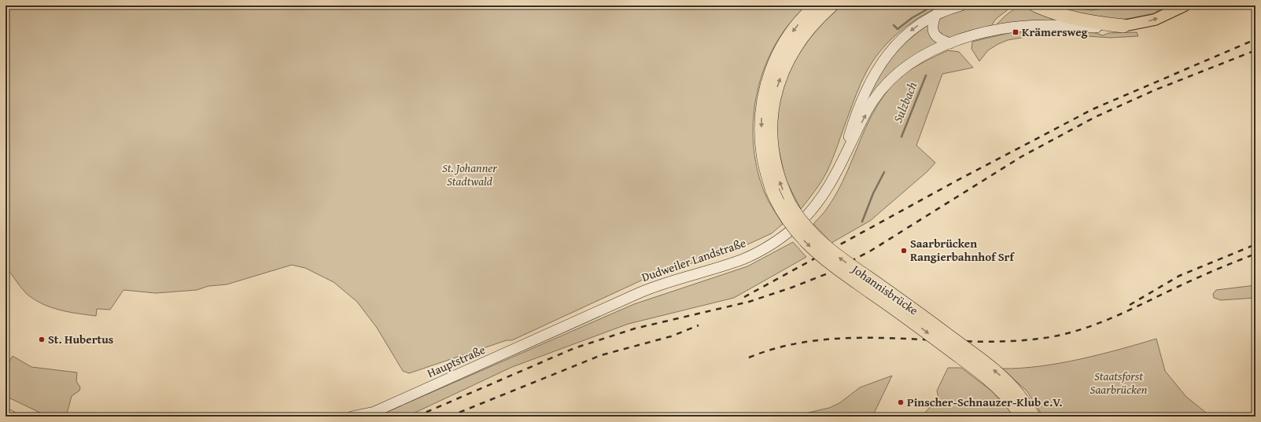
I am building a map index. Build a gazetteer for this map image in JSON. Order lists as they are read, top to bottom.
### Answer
{
  "streets": {
    "highway": ["Johannisbrücke"],
    "main road": ["Dudweiler Landstraße", "Hauptstraße"]
  },
  "crossings": [
    ["Dudweiler Landstraße", "Hauptstraße"]
  ],
  "water": ["Sulzbach"],
  "parks": ["St. Johanner Stadtwald", "Staatsforst Saarbrücken"],
  "places": {
    "transit": ["Krämersweg"],
    "other": ["Saarbrücken Rangierbahnhof Srf", "St. Hubertus", "Pinscher-Schnauzer-Klub e.V."]
  }
}
